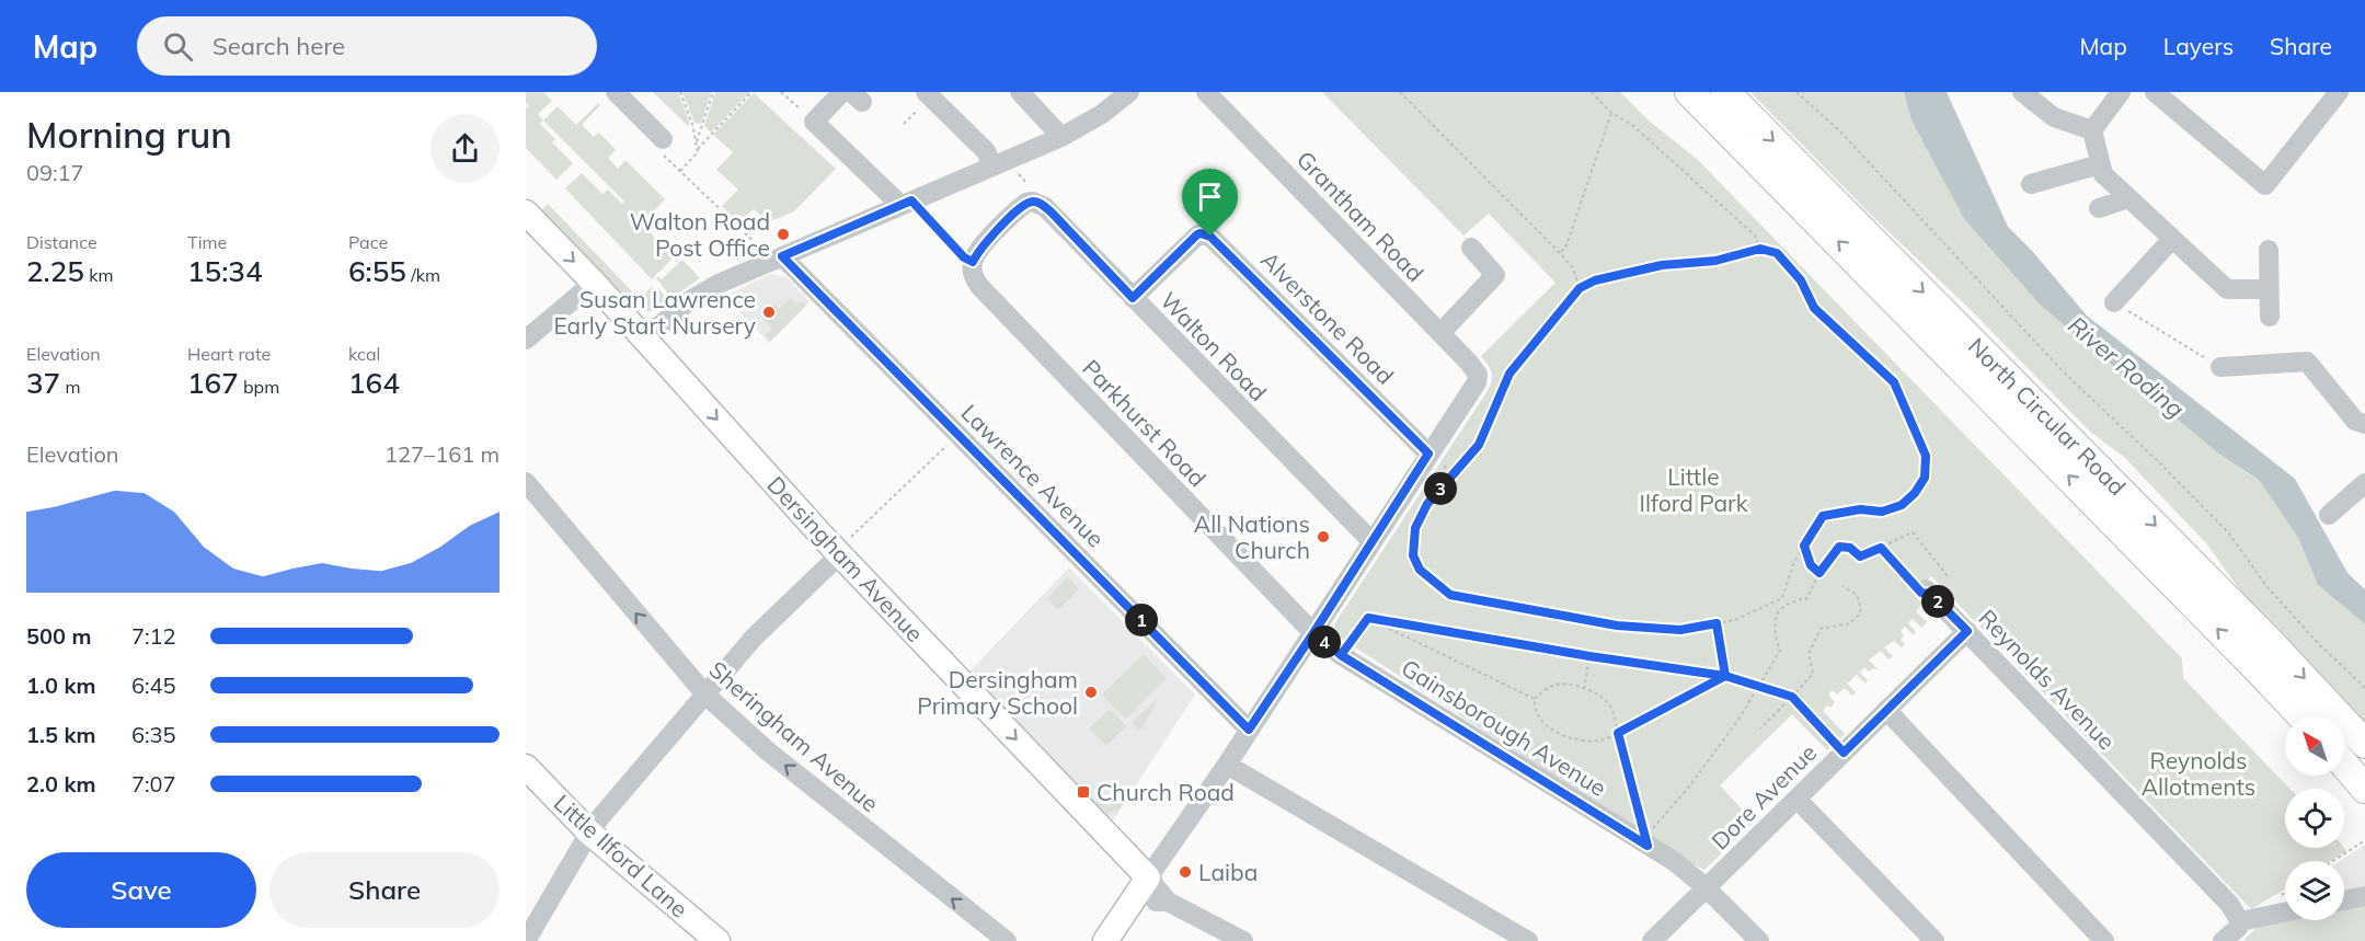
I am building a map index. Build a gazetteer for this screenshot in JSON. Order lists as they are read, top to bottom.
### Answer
{
  "streets": {
    "highway": ["North Circular Road"],
    "main road": ["Dersingham Avenue", "Little Ilford Lane"],
    "street": [
      "Grantham Road",
      "Alverstone Road",
      "Walton Road",
      "Parkhurst Road",
      "Lawrence Avenue",
      "Reynolds Avenue",
      "Gainsborough Avenue",
      "Sheringham Avenue",
      "Dore Avenue"
    ]
  },
  "crossings": [
    ["Grantham Road", "Alverstone Road"],
    ["Alverstone Road", "Walton Road"],
    ["Parkhurst Road", "Gainsborough Avenue"],
    ["Reynolds Avenue", "Dore Avenue"],
    ["Gainsborough Avenue", "Dore Avenue"]
  ],
  "one_way": ["Dersingham Avenue", "Sheringham Avenue"],
  "water": ["River Roding"],
  "parks": ["Little Ilford Park", "Reynolds Allotments"],
  "places": {
    "other": [
      "Walton Road Post Office",
      "Susan Lawrence Early Start Nursery",
      "All Nations Church",
      "Dersingham Primary School",
      "Laiba"
    ],
    "transit": ["Church Road"]
  },
  "north": "top left",
  "page": {
    "header": "Map",
    "search": "Search here",
    "nav": ["Map", "Layers", "Share"],
    "heading": ["Morning run", "09:17"],
    "stats": [
      ["Distance", "2.25 km"],
      ["Time", "15:34"],
      ["Pace", "6:55 /km"],
      ["Elevation", "37 m"],
      ["Heart rate", "167 bpm"],
      ["kcal", "164"]
    ],
    "chart": ["Elevation", "127–161 m"],
    "pins": [
      "3",
      "2",
      "1",
      "4"
    ],
    "list": [
      {
        "name": "500 m",
        "note": "7:12"
      },
      {
        "name": "1.0 km",
        "note": "6:45"
      },
      {
        "name": "1.5 km",
        "note": "6:35"
      },
      {
        "name": "2.0 km",
        "note": "7:07"
      }
    ],
    "buttons": ["Save", "Share"]
  }
}
